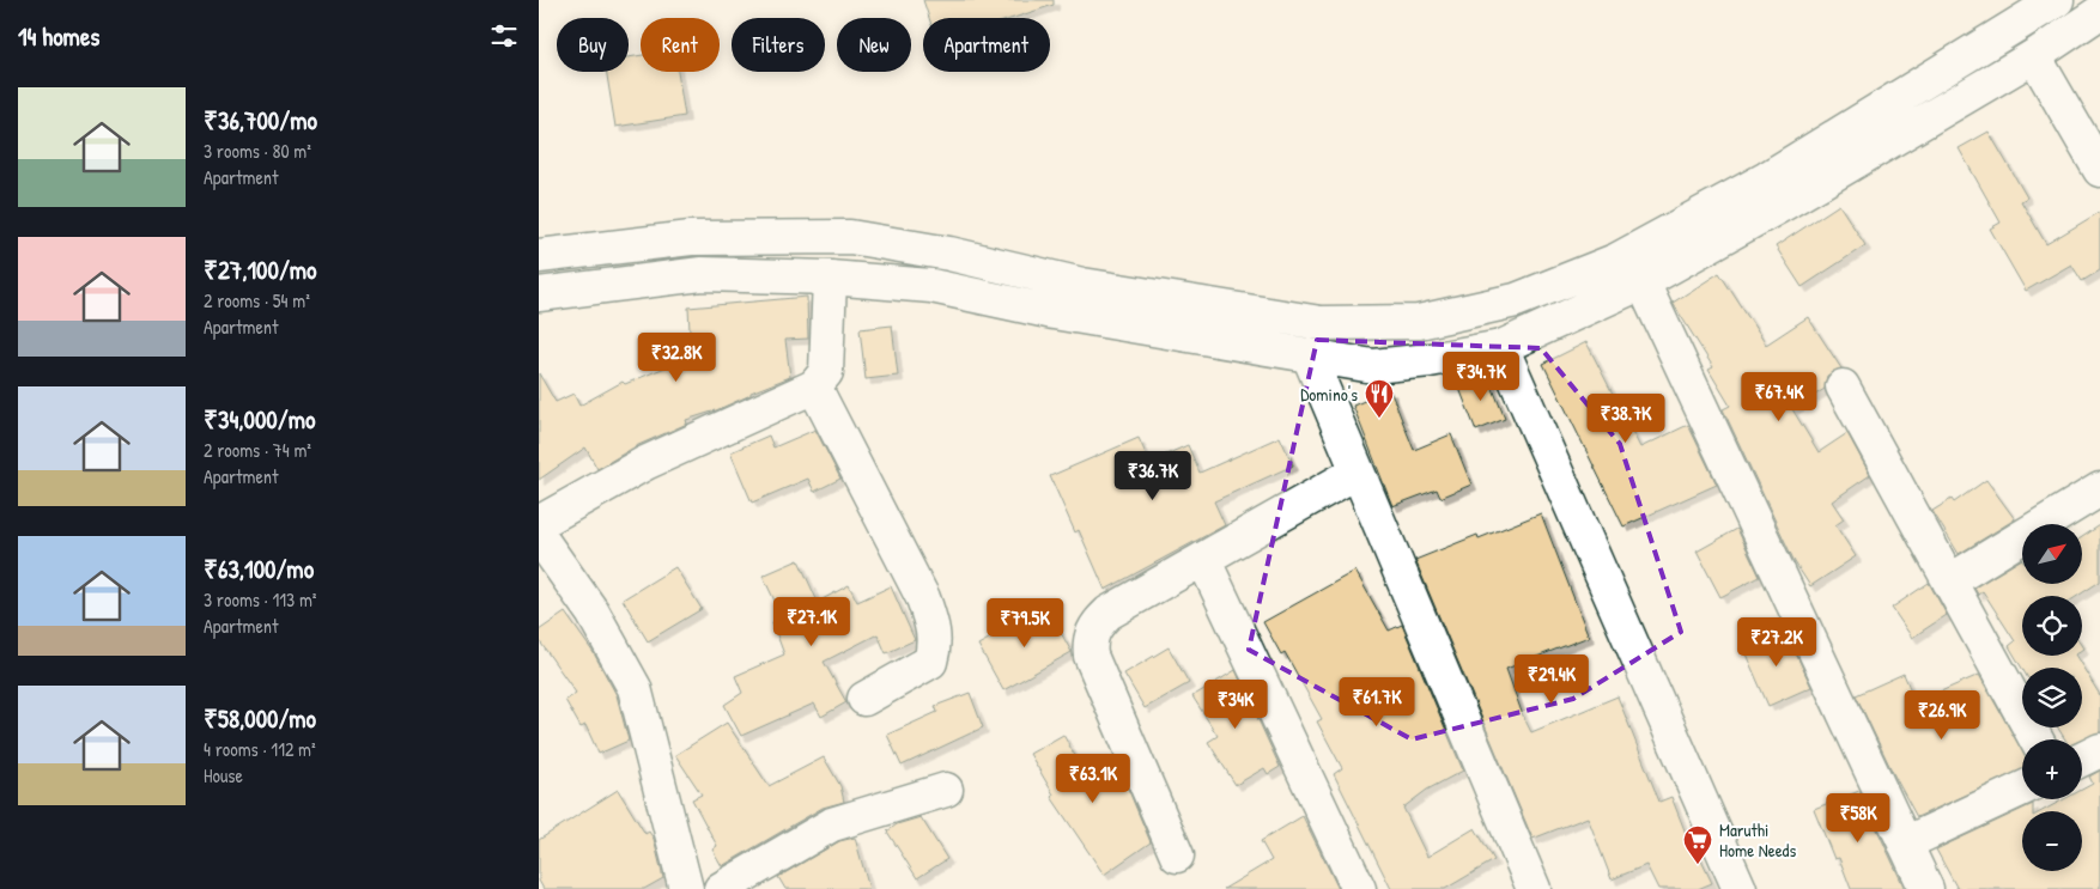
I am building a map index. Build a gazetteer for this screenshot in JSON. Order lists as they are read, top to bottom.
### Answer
{
  "places": {
    "restaurant": ["Domino's"],
    "supermarket": ["Maruthi Home Needs"]
  },
  "north": "top right",
  "page": {
    "heading": "14 homes",
    "chip": [
      "Buy",
      "Rent",
      "Filters",
      "New",
      "Apartment"
    ],
    "list": [
      {
        "name": "₹36,700/mo",
        "note": "3 rooms · 80 m² · Apartment"
      },
      {
        "name": "₹27,100/mo",
        "note": "2 rooms · 54 m² · Apartment"
      },
      {
        "name": "₹34,000/mo",
        "note": "2 rooms · 74 m² · Apartment"
      },
      {
        "name": "₹63,100/mo",
        "note": "3 rooms · 113 m² · Apartment"
      },
      {
        "name": "₹58,000/mo",
        "note": "4 rooms · 112 m² · House"
      }
    ],
    "price": [
      "₹32.8K",
      "₹34.7K",
      "₹67.4K",
      "₹38.7K",
      "₹36.7K",
      "₹27.1K",
      "₹79.5K",
      "₹27.2K",
      "₹29.4K",
      "₹61.7K",
      "₹34K",
      "₹26.9K",
      "₹63.1K",
      "₹58K"
    ],
    "map_buttons": ["+", "−"]
  }
}
